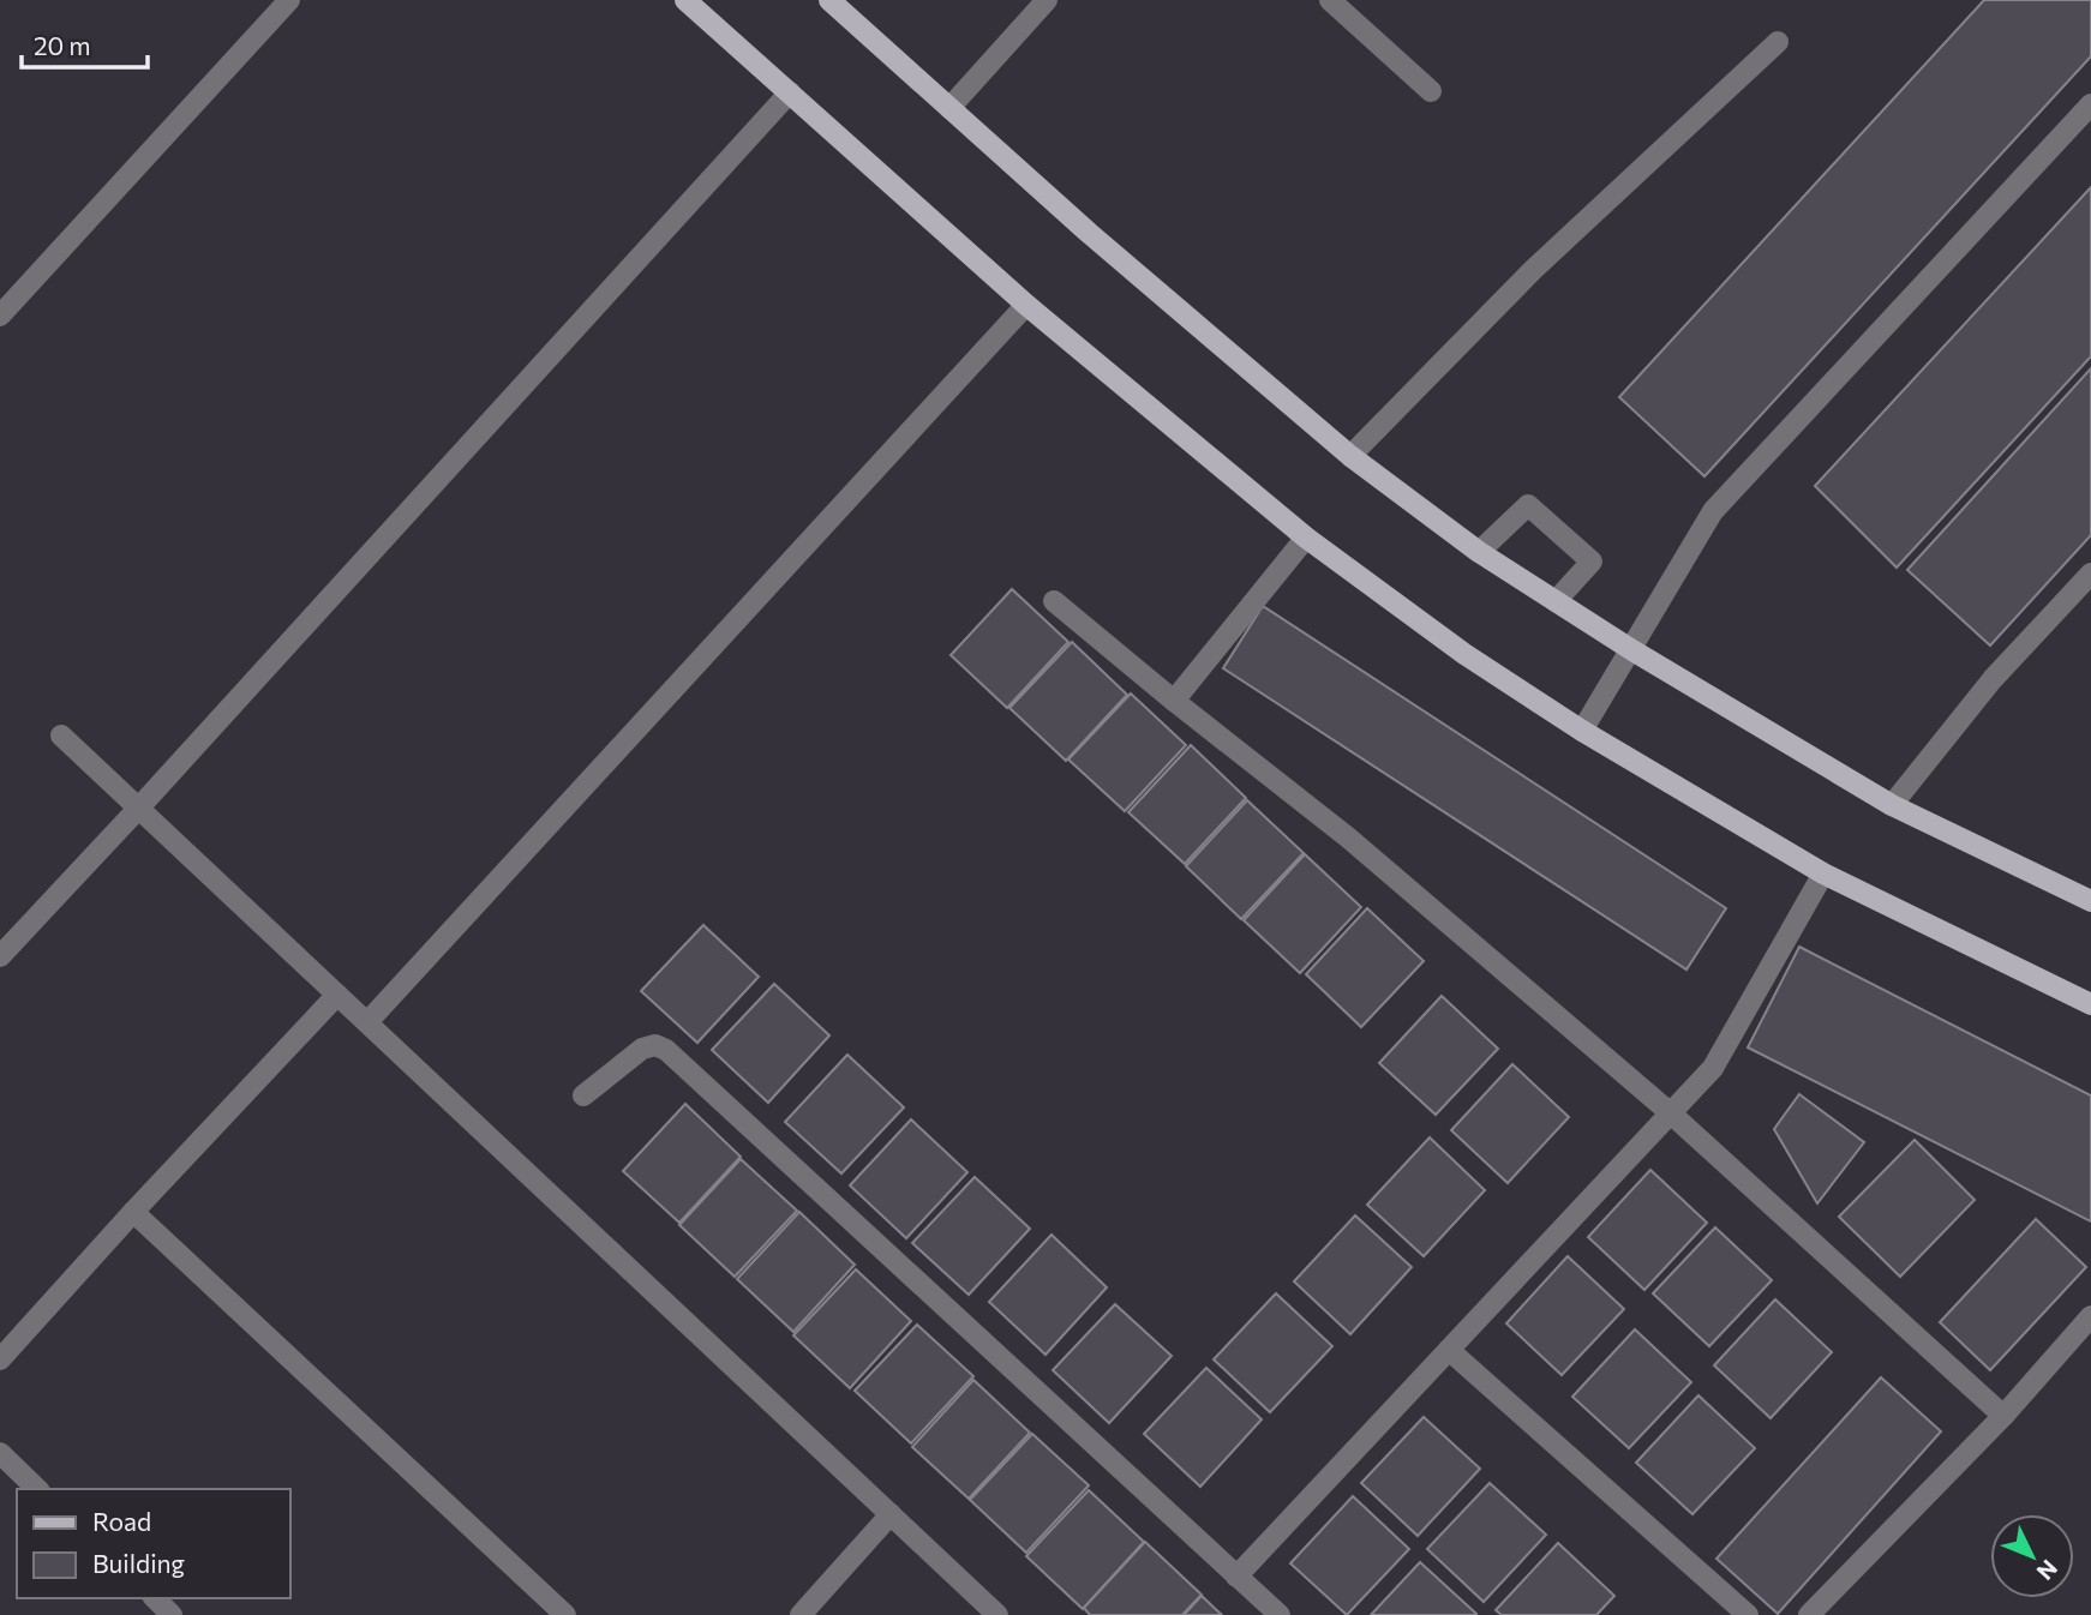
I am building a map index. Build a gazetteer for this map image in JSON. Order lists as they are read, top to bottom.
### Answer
{
  "legend": ["Road", "Building"],
  "scale_bar": "20 m",
  "north": "bottom right"
}
